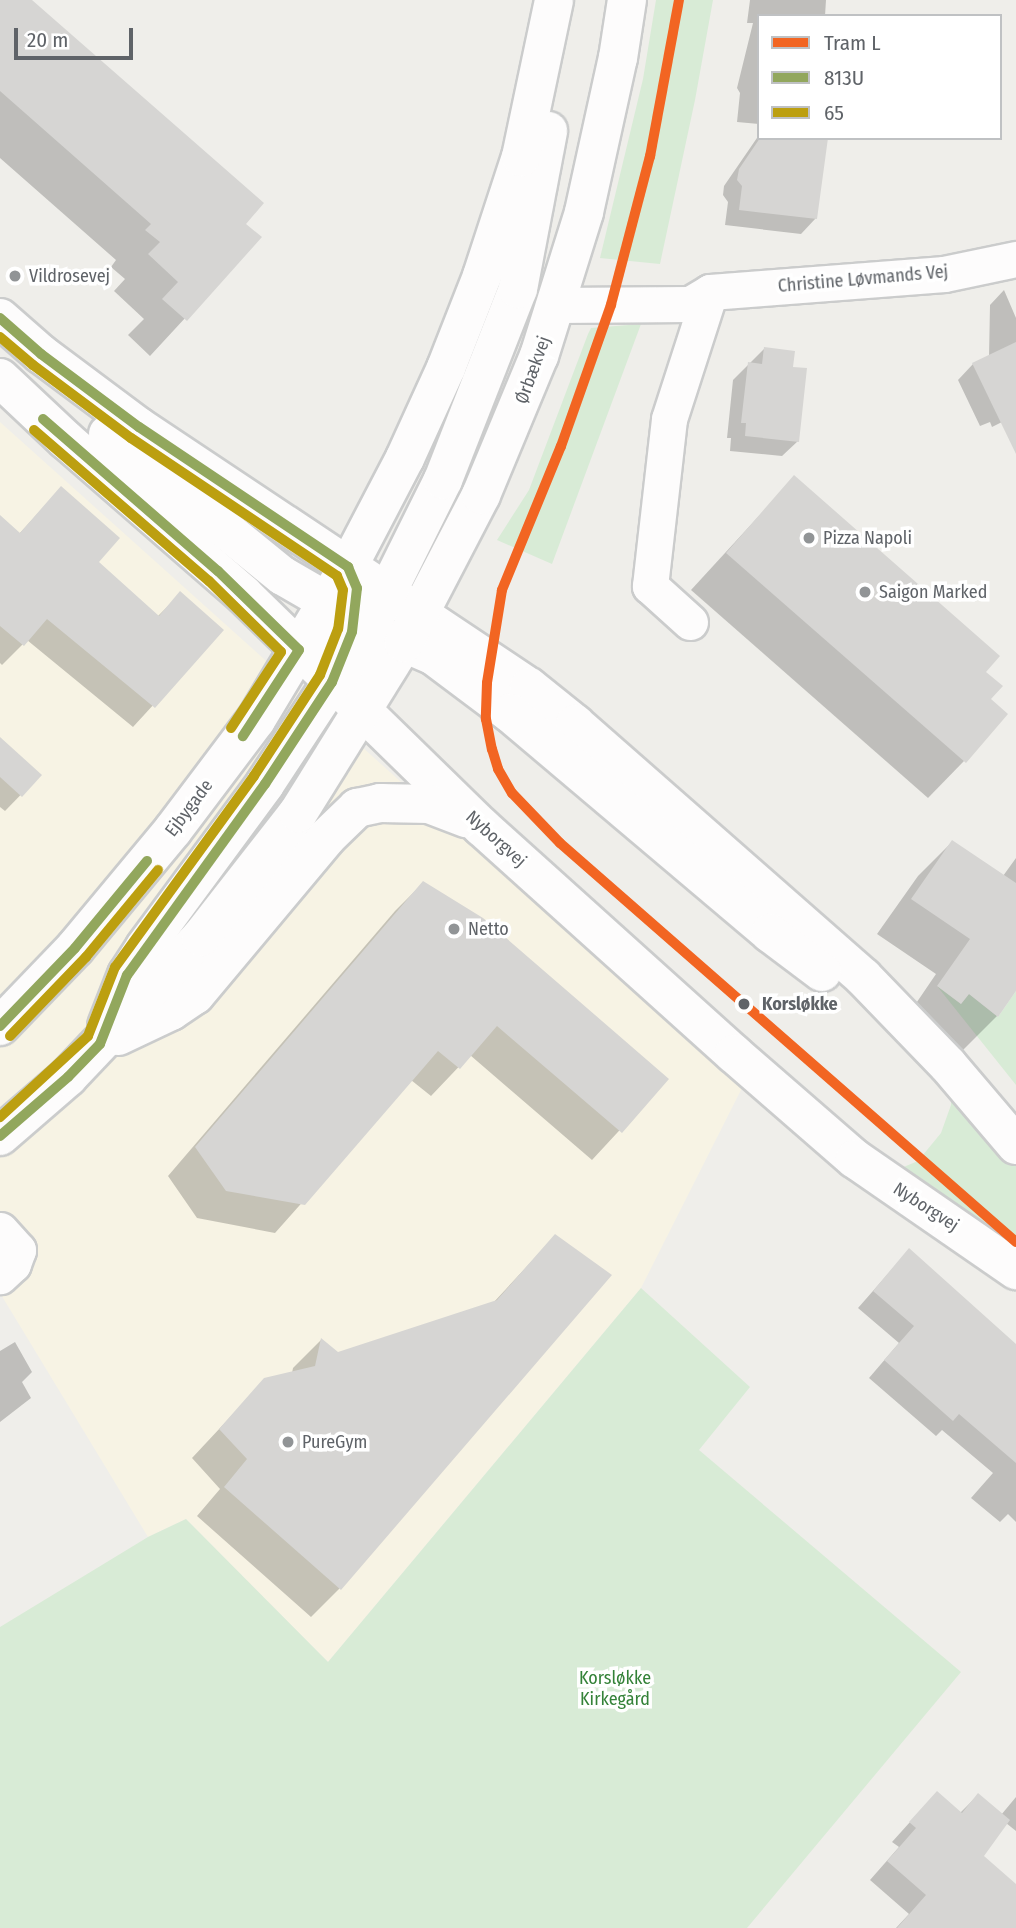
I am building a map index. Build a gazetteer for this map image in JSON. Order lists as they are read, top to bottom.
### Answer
{
  "streets": {
    "main road": ["Ørbækvej", "Ejbygade", "Nyborgvej"],
    "street": ["Christine Løvmands Vej"]
  },
  "crossings": [
    ["Christine Løvmands Vej", "Ørbækvej"],
    ["Ørbækvej", "Nyborgvej"],
    ["Ejbygade", "Nyborgvej"]
  ],
  "parks": ["Korsløkke Kirkegård"],
  "places": [
    "Vildrosevej",
    "Pizza Napoli",
    "Saigon Marked",
    "Netto",
    "Korsløkke",
    "PureGym"
  ],
  "lines": ["tram line L", "transit line 813U", "transit line 65"],
  "legend": ["Tram L", "813U", "65"],
  "scale_bar": "20 m"
}
